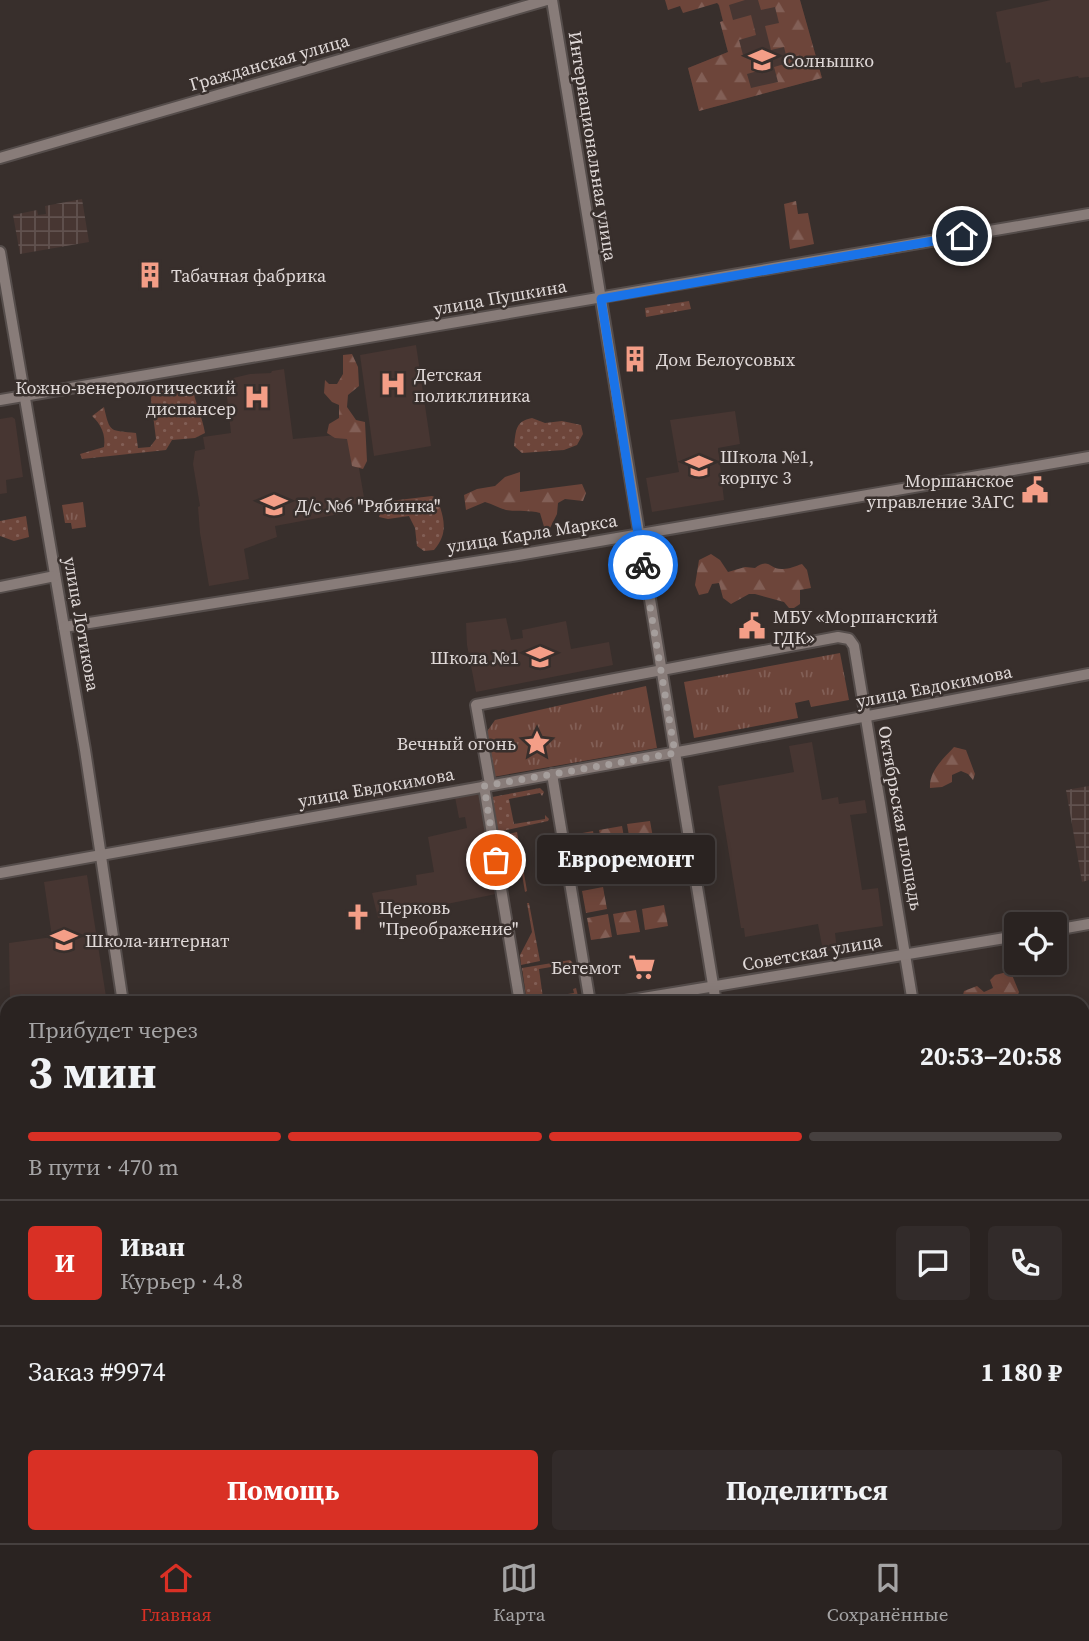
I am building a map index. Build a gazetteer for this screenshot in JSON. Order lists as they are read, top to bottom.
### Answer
{
  "streets": {
    "street": [
      "Гражданская улица",
      "Интернациональная улица",
      "улица Пушкина",
      "улица Карла Маркса",
      "улица Лотикова",
      "улица Евдокимова",
      "Октябрьская площадь",
      "Советская улица"
    ]
  },
  "crossings": [
    ["Гражданская улица", "Интернациональная улица"],
    ["Интернациональная улица", "улица Пушкина"],
    ["Интернациональная улица", "улица Карла Маркса"],
    ["Интернациональная улица", "улица Евдокимова"],
    ["Интернациональная улица", "Октябрьская площадь"],
    ["Интернациональная улица", "Советская улица"],
    ["улица Пушкина", "улица Лотикова"],
    ["улица Карла Маркса", "улица Лотикова"],
    ["улица Лотикова", "улица Евдокимова"],
    ["улица Евдокимова", "Октябрьская площадь"],
    ["Октябрьская площадь", "Советская улица"]
  ],
  "places": {
    "school or university": [
      "Солнышко",
      "Школа №1, корпус 3",
      "Д/с №6 \"Рябинка\"",
      "Школа №1",
      "Школа-интернат"
    ],
    "building": ["Табачная фабрика", "Дом Белоусовых"],
    "hospital": ["Детская поликлиника", "Кожно-венерологический диспансер"],
    "public building": ["Моршанское управление ЗАГС", "МБУ «Моршанский ГДК»"],
    "place": ["Вечный огонь"],
    "other": ["Евроремонт"],
    "church": ["Церковь \"Преображение\""],
    "supermarket": ["Бегемот"]
  },
  "page": {
    "bubble": "Евроремонт",
    "heading": ["3 мин", "Прибудет через", "20:53–20:58"],
    "panel": [
      "Иван",
      "Курьер · 4.8",
      "Заказ #9974",
      "1 180 ₽"
    ],
    "bar": "В пути · 470 m",
    "round": "И",
    "buttons": ["Помощь", "Поделиться"],
    "tabs": ["Главная", "Карта", "Сохранённые"]
  }
}
